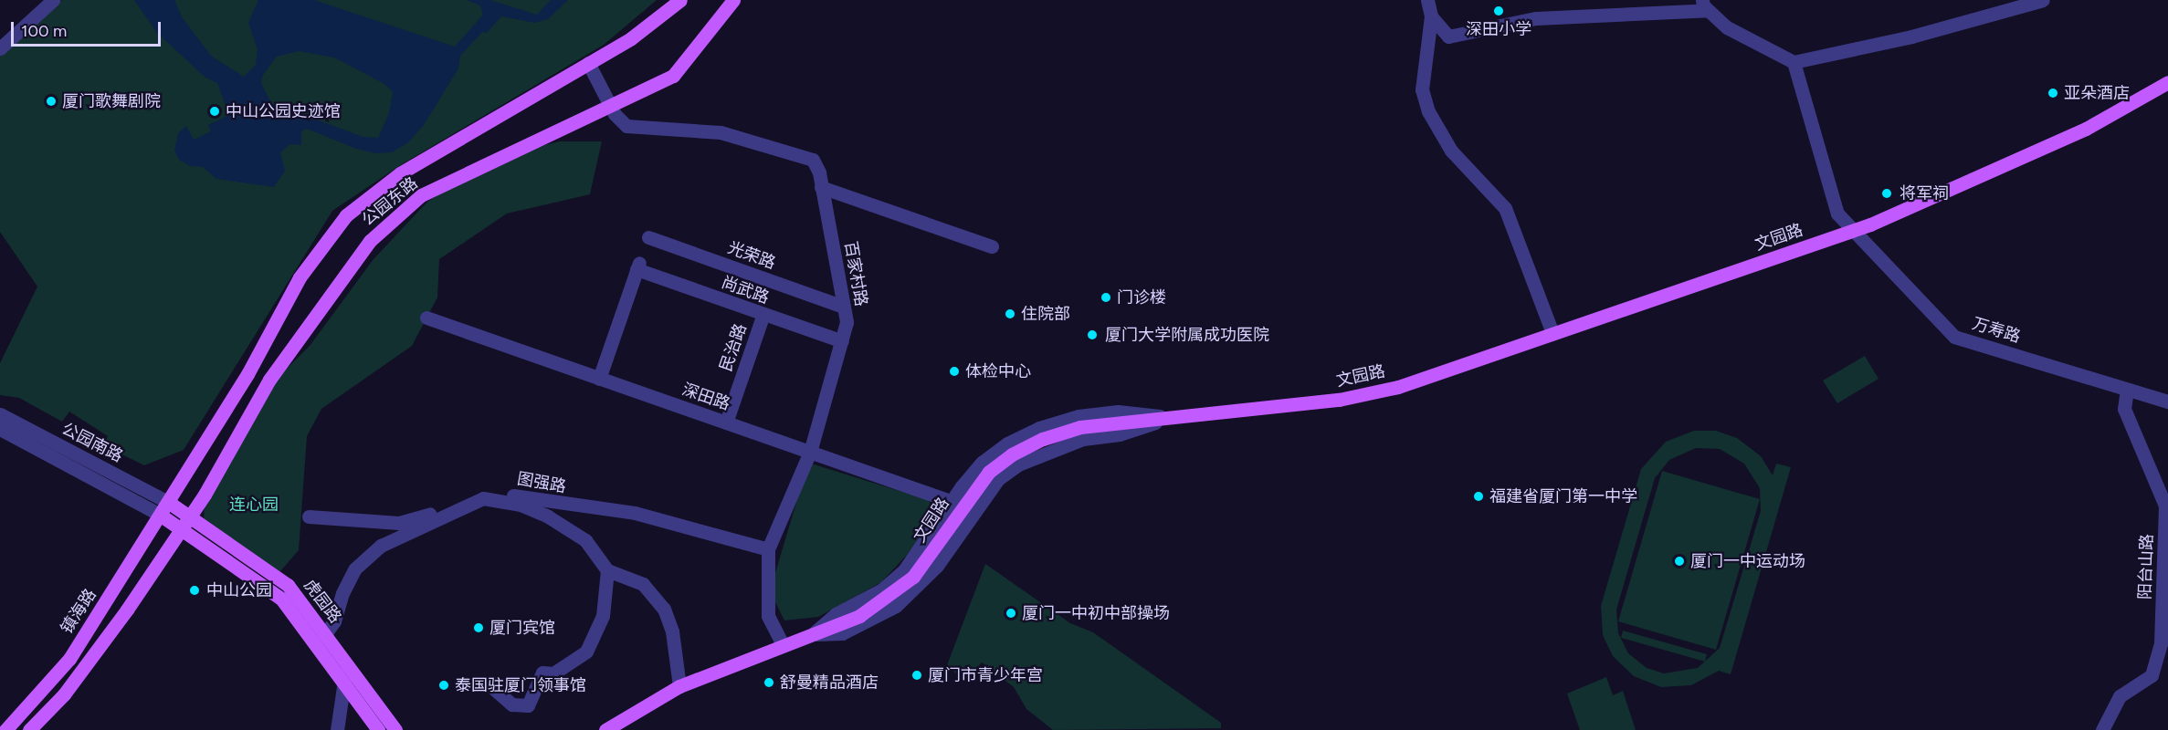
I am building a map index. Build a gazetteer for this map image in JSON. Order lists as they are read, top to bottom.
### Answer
{
  "streets": {
    "main road": [
      "公园东路",
      "文园路",
      "虎园路",
      "镇海路"
    ],
    "street": [
      "光荣路",
      "百家村路",
      "尚武路",
      "万寿路",
      "民治路",
      "深田路",
      "公园南路",
      "图强路",
      "阳台山路"
    ]
  },
  "crossings": [
    ["公园东路", "百家村路"],
    ["公园东路", "公园南路"],
    ["公园东路", "虎园路"],
    ["公园东路", "镇海路"],
    ["文园路", "百家村路"],
    ["文园路", "万寿路"],
    ["光荣路", "百家村路"],
    ["百家村路", "尚武路"],
    ["百家村路", "深田路"],
    ["百家村路", "图强路"],
    ["尚武路", "民治路"],
    ["尚武路", "深田路"],
    ["万寿路", "阳台山路"],
    ["民治路", "深田路"],
    ["公园南路", "虎园路"],
    ["公园南路", "镇海路"],
    ["虎园路", "镇海路"]
  ],
  "parks": ["连心园"],
  "places": [
    "深田小学",
    "亚朵酒店",
    "厦门歌舞剧院",
    "中山公园史迹馆",
    "将军祠",
    "门诊楼",
    "住院部",
    "厦门大学附属成功医院",
    "体检中心",
    "福建省厦门第一中学",
    "厦门一中运动场",
    "中山公园",
    "厦门一中初中部操场",
    "厦门宾馆",
    "厦门市青少年宫",
    "舒曼精品酒店",
    "泰国驻厦门领事馆"
  ],
  "scale_bar": "100 m"
}
